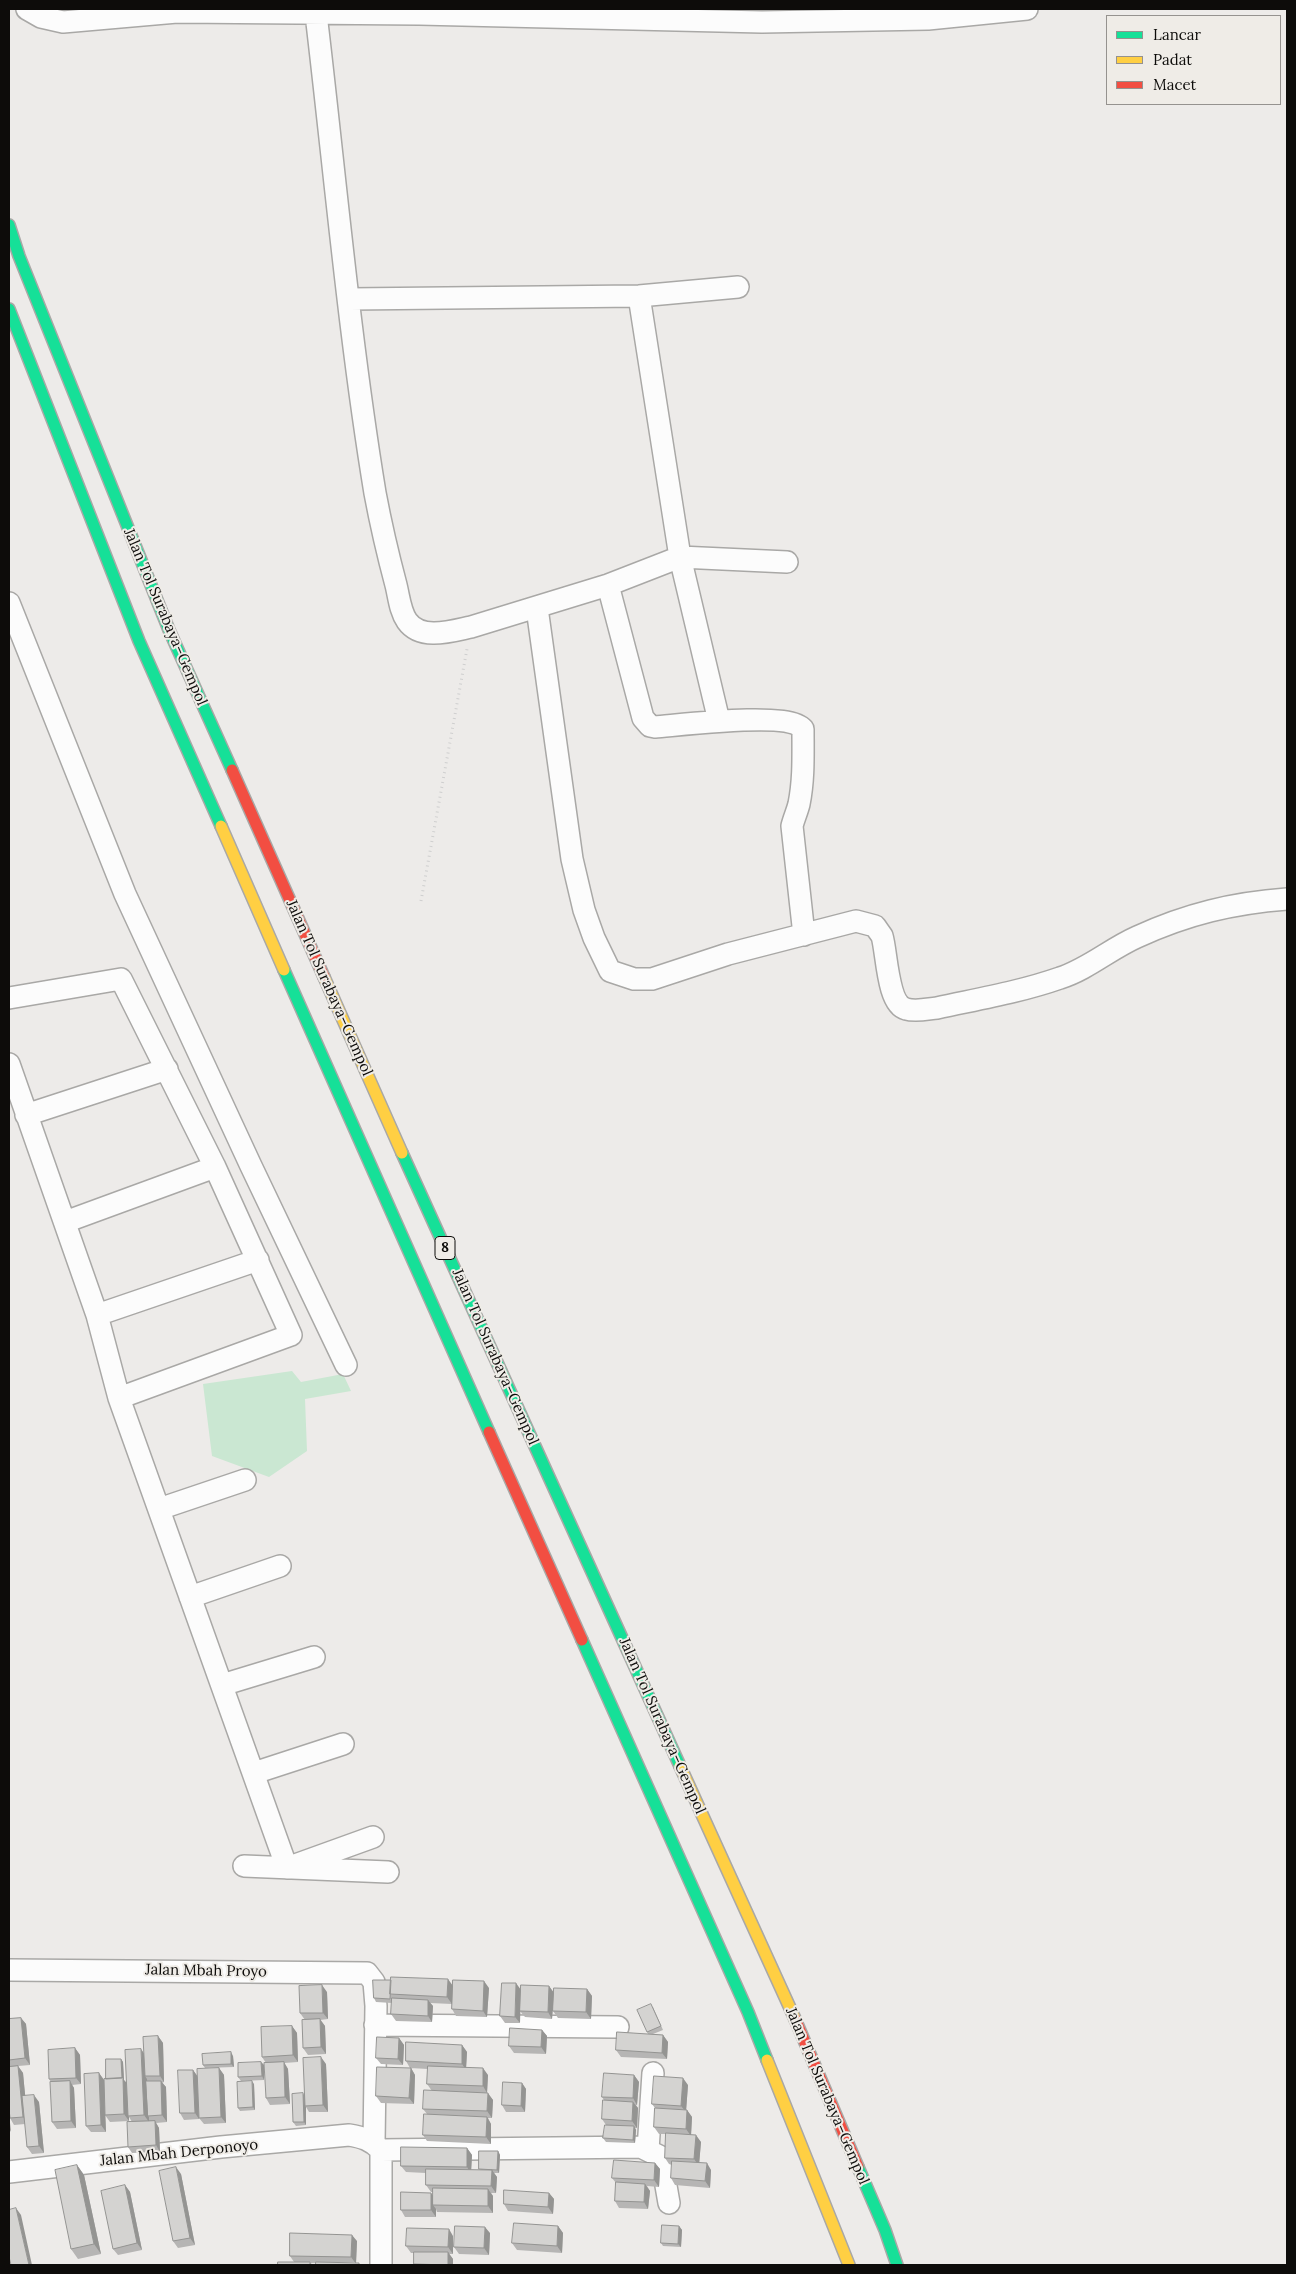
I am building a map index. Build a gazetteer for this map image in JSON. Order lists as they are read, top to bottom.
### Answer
{
  "streets": {
    "highway": ["Jalan Tol Surabaya–Gempol", "8"],
    "street": ["Jalan Mbah Proyo", "Jalan Mbah Derponoyo"]
  },
  "crossings": [
    ["Jalan Mbah Proyo", "Jalan Mbah Derponoyo"]
  ],
  "legend": ["Lancar", "Padat", "Macet"]
}
